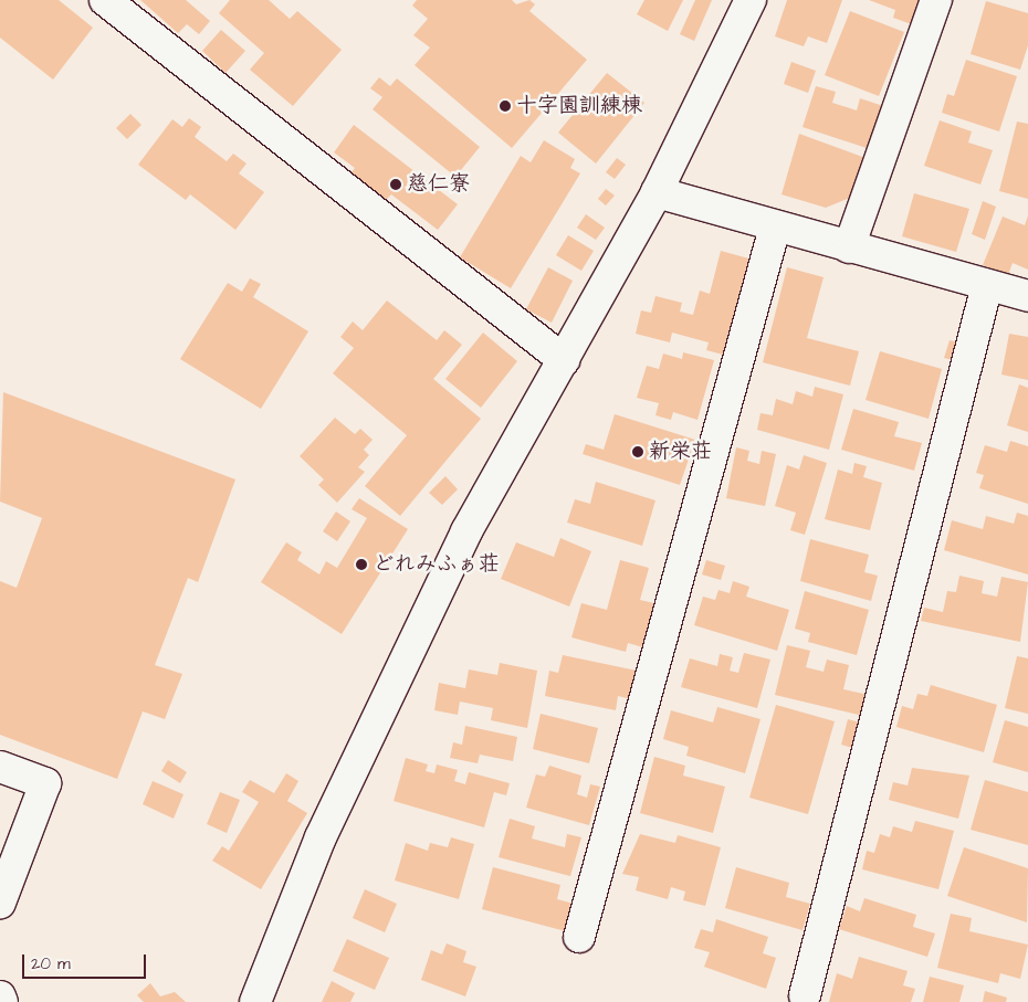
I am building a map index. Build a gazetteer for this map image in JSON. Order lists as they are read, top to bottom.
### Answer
{
  "places": [
    "十字園訓練棟",
    "慈仁寮",
    "新栄荘",
    "どれみふぁ荘"
  ],
  "scale_bar": "20 m"
}
